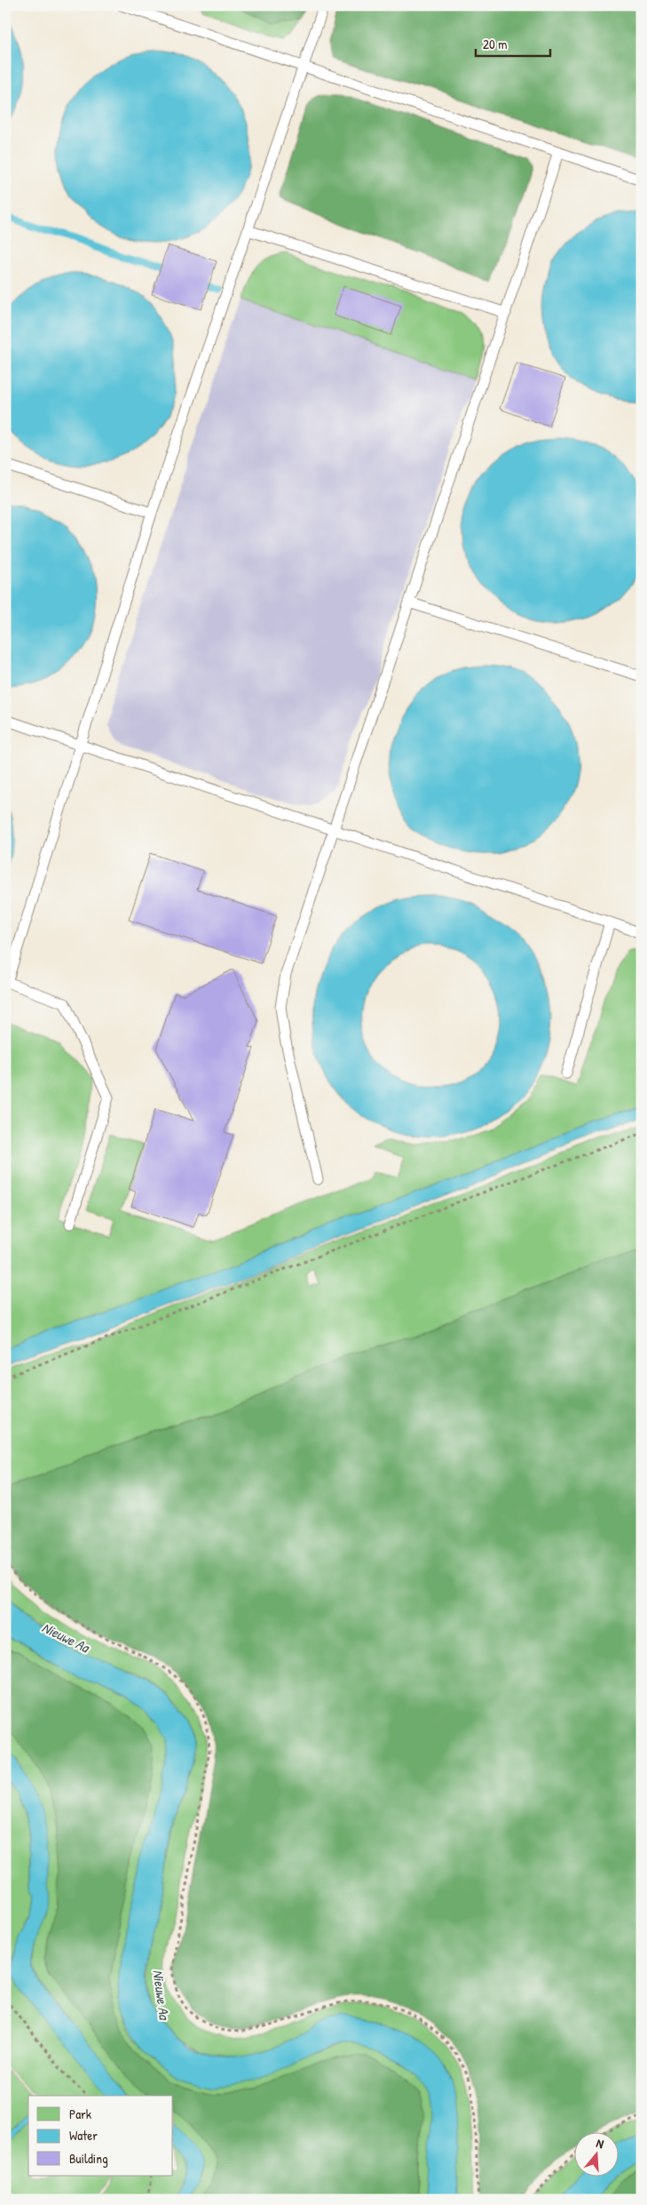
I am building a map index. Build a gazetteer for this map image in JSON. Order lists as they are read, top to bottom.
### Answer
{
  "water": ["Nieuwe Aa"],
  "legend": ["Park", "Water", "Building"],
  "scale_bar": "20 m",
  "north": "top"
}
